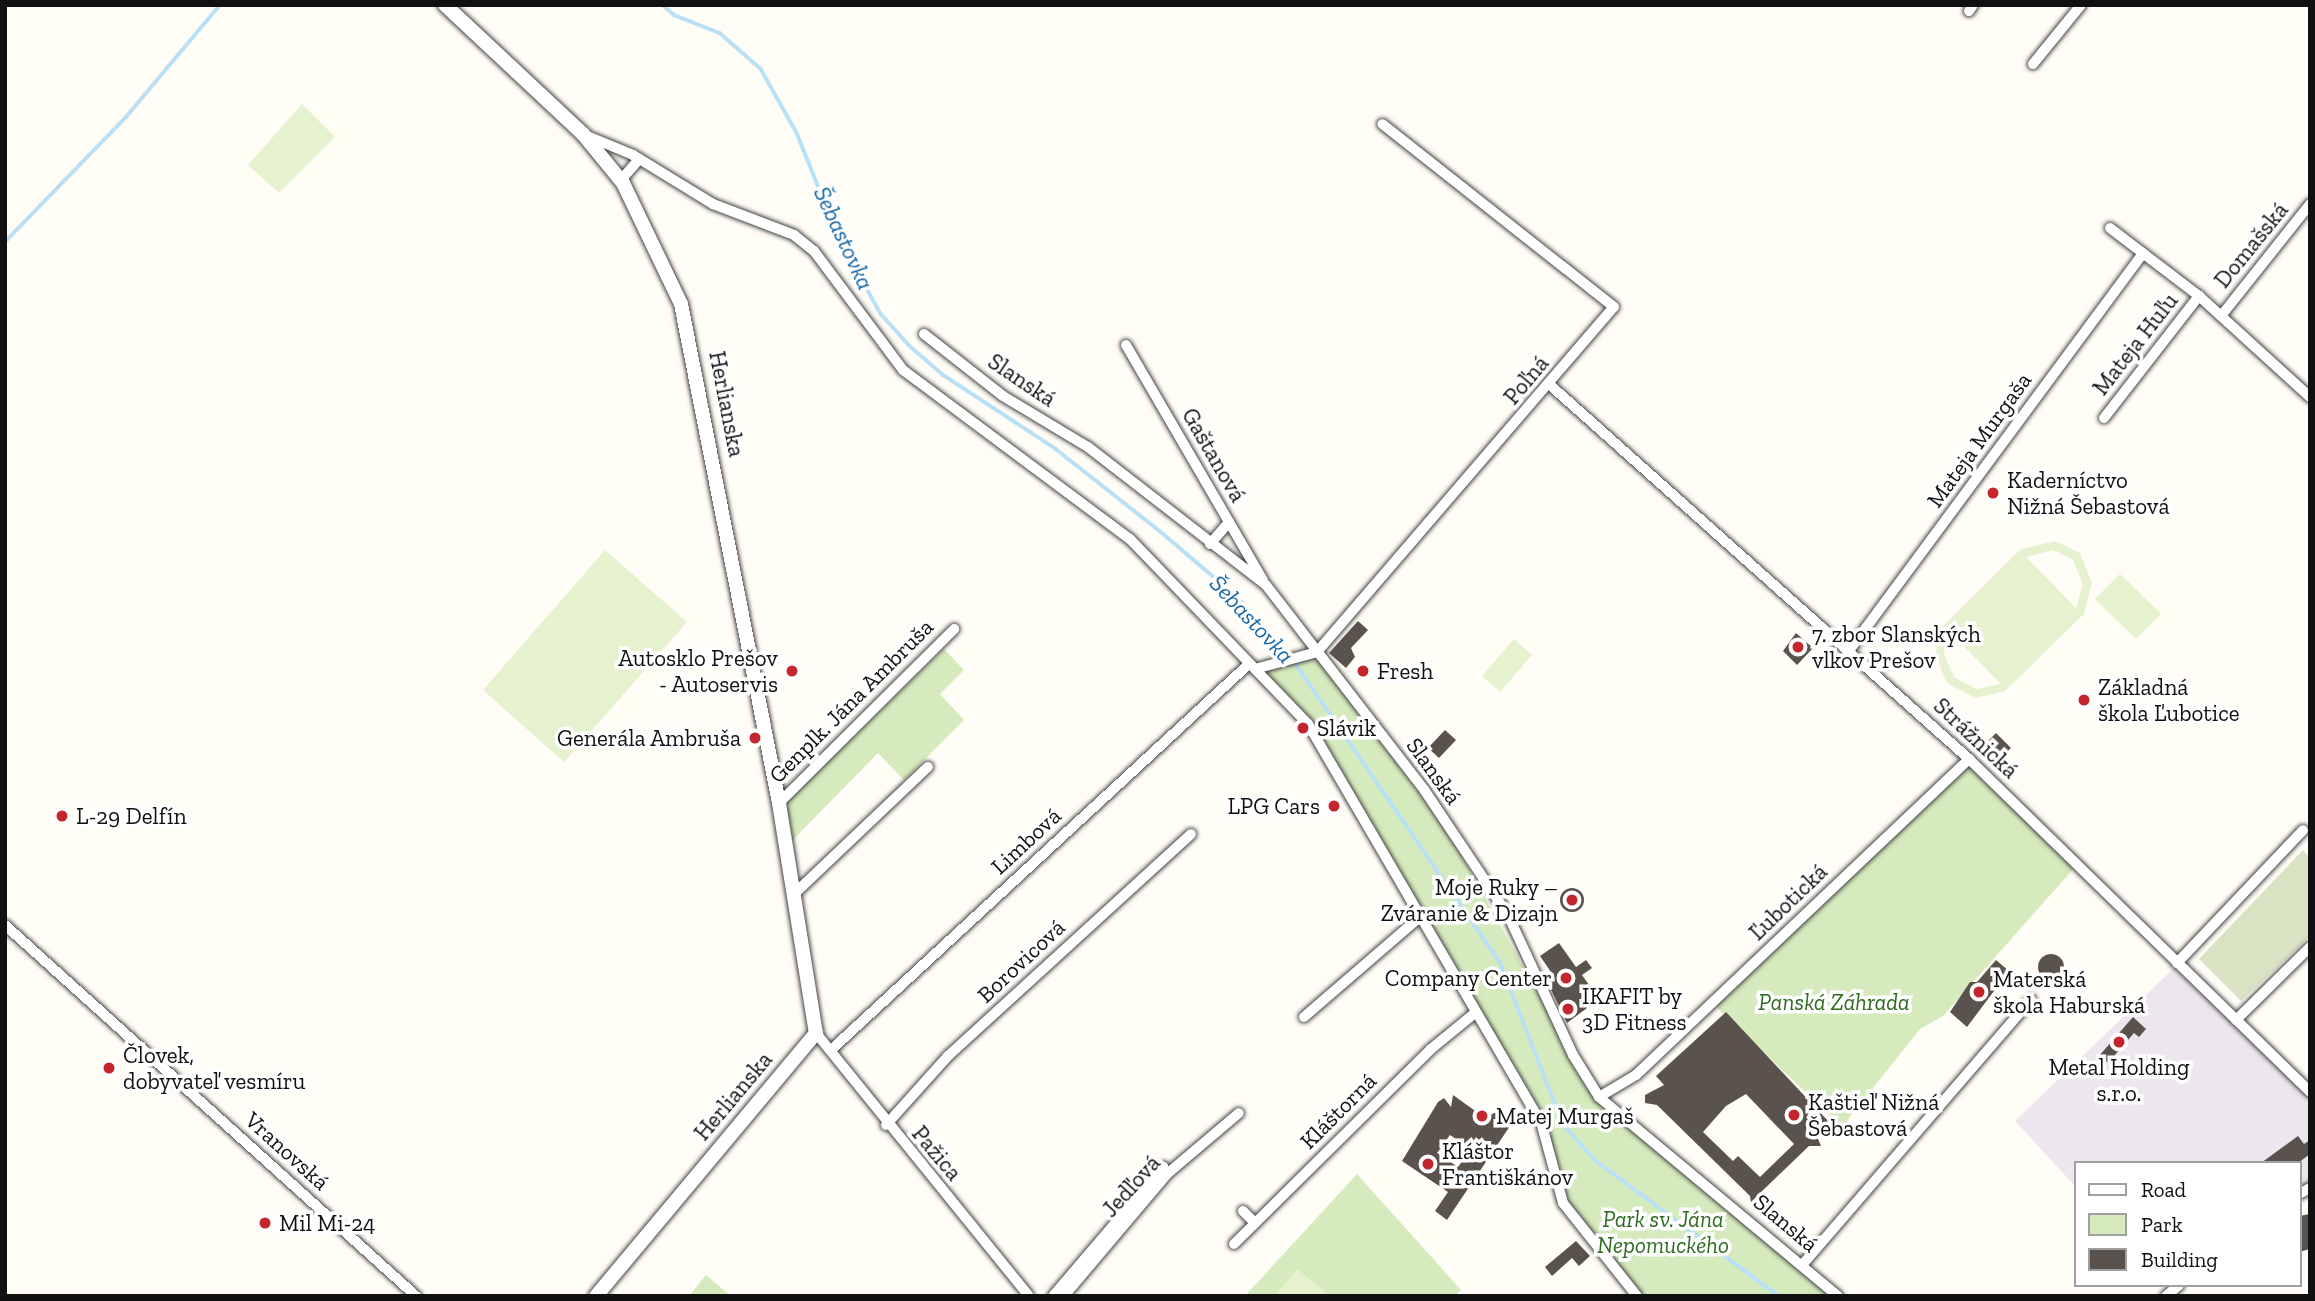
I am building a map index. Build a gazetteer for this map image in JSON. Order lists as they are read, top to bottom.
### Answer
{
  "streets": {
    "street": [
      "Domašská",
      "Mateja Huľu",
      "Slanská",
      "Poľná",
      "Herlianska",
      "Mateja Murgaša",
      "Gaštanová",
      "Genplk. Jána Ambruša",
      "Strážnická",
      "Limbová",
      "Ľubotická",
      "Borovicová",
      "Kláštorná",
      "Vranovská",
      "Pažica",
      "Jedľová"
    ]
  },
  "crossings": [
    ["Slanská", "Poľná"],
    ["Slanská", "Gaštanová"],
    ["Slanská", "Ľubotická"],
    ["Poľná", "Strážnická"],
    ["Herlianska", "Genplk. Jána Ambruša"],
    ["Herlianska", "Pažica"],
    ["Mateja Murgaša", "Strážnická"],
    ["Strážnická", "Ľubotická"],
    ["Limbová", "Pažica"],
    ["Borovicová", "Pažica"]
  ],
  "water": ["Šebastovka"],
  "parks": ["Panská Záhrada", "Park sv. Jána Nepomuckého"],
  "places": [
    "Kaderníctvo Nižná Šebastová",
    "7. zbor Slanských vlkov Prešov",
    "Autosklo Prešov - Autoservis",
    "Fresh",
    "Základná škola Ľubotice",
    "Slávik",
    "Generála Ambruša",
    "LPG Cars",
    "L-29 Delfín",
    "Moje Ruky – Zváranie & Dizajn",
    "Company Center",
    "Materská škola Haburská",
    "IKAFIT by 3D Fitness",
    "Metal Holding s.r.o.",
    "Človek, dobyvateľ vesmíru",
    "Kaštieľ Nižná Šebastová",
    "Matej Murgaš",
    "Kláštor Františkánov",
    "Mil Mi-24"
  ],
  "legend": ["Road", "Park", "Building"]
}
